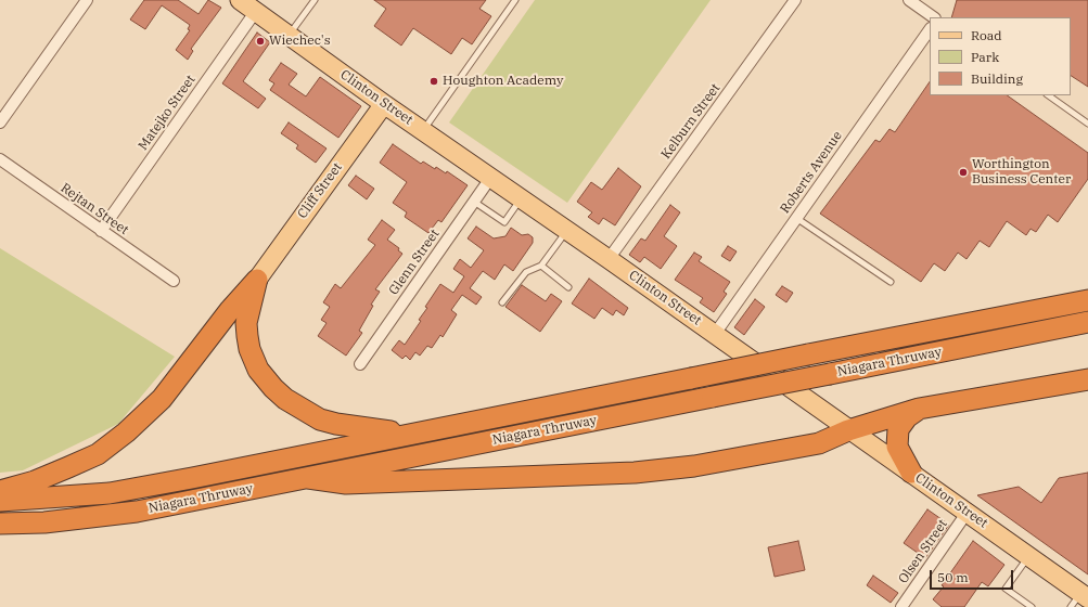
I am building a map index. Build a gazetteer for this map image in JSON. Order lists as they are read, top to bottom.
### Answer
{
  "streets": {
    "highway": ["Niagara Thruway"],
    "main road": ["Clinton Street", "Cliff Street"],
    "street": [
      "Matejko Street",
      "Kelburn Street",
      "Roberts Avenue",
      "Rejtan Street",
      "Glenn Street",
      "Olsen Street"
    ]
  },
  "crossings": [
    ["Clinton Street", "Matejko Street"],
    ["Clinton Street", "Kelburn Street"],
    ["Clinton Street", "Roberts Avenue"],
    ["Clinton Street", "Cliff Street"],
    ["Clinton Street", "Glenn Street"],
    ["Clinton Street", "Olsen Street"],
    ["Matejko Street", "Rejtan Street"]
  ],
  "places": ["Wiechec's", "Houghton Academy", "Worthington Business Center"],
  "legend": ["Road", "Park", "Building"],
  "scale_bar": "50 m"
}
